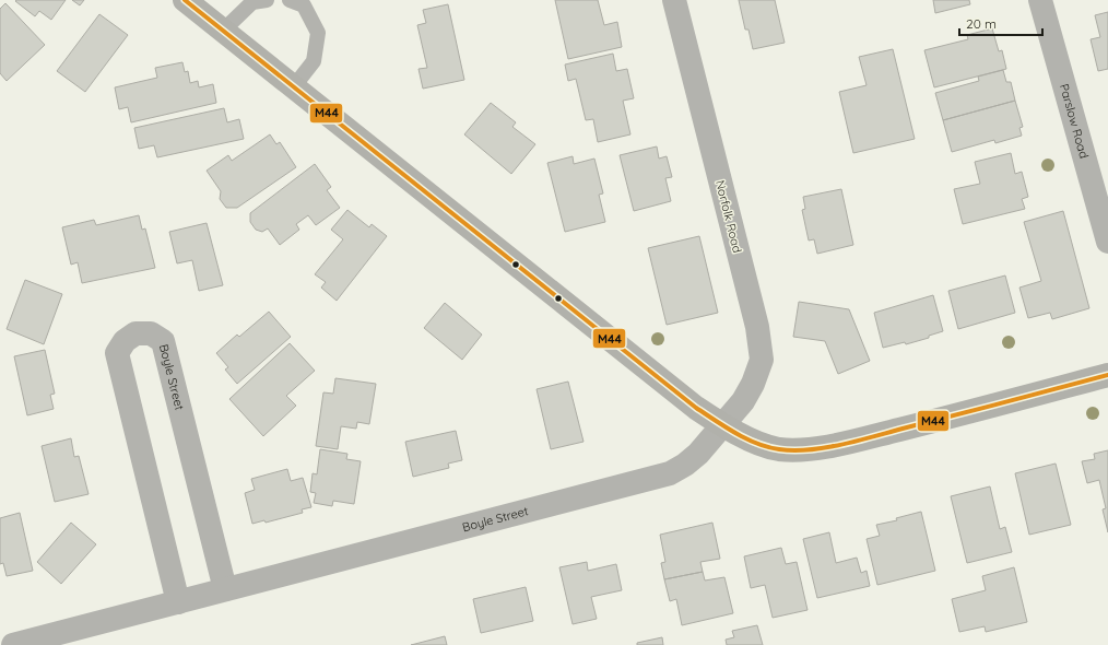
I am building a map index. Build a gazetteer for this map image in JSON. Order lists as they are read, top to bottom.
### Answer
{
  "streets": {
    "street": ["Parslow Road", "Norfolk Road", "Boyle Street"]
  },
  "crossings": [
    ["Norfolk Road", "Boyle Street"]
  ],
  "lines": ["transit line M44"],
  "scale_bar": "20 m"
}
